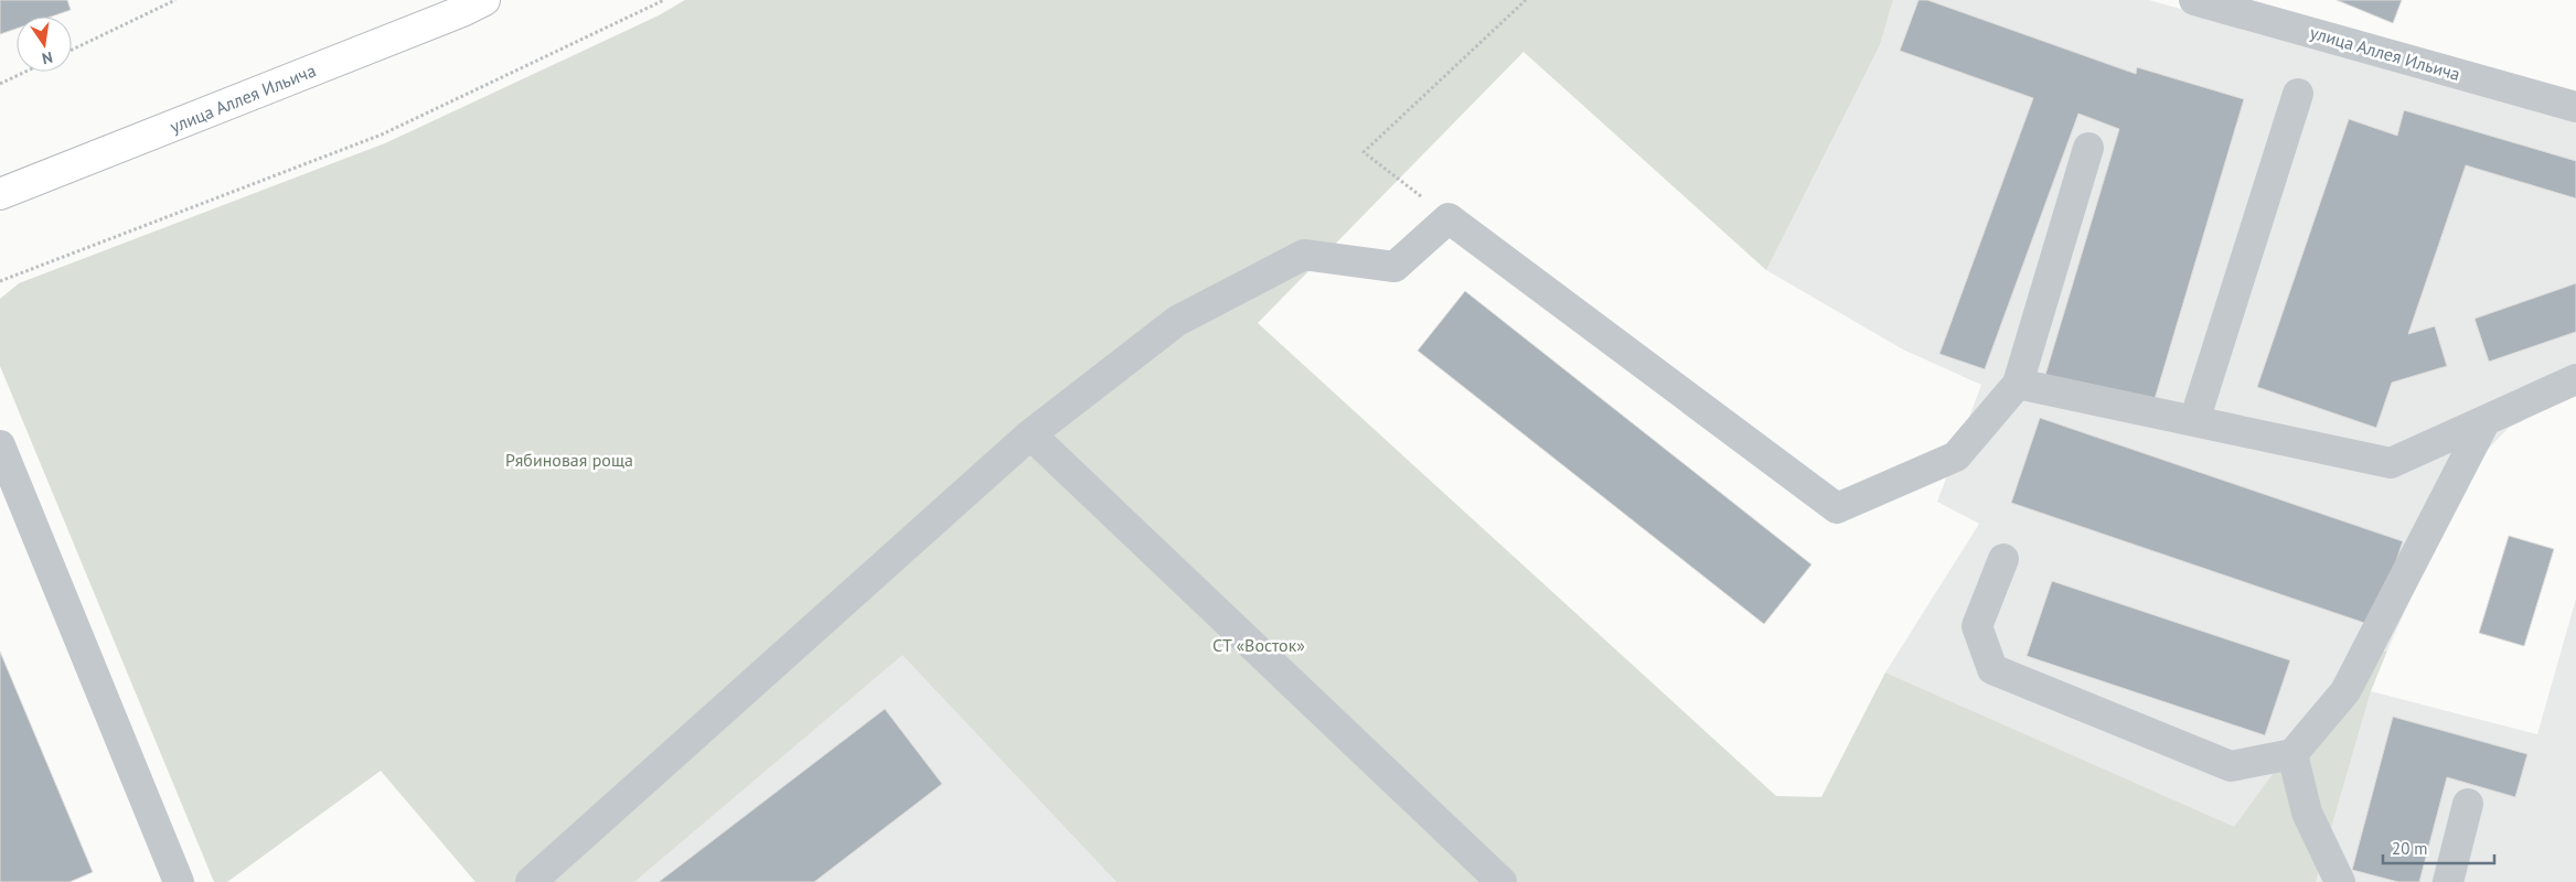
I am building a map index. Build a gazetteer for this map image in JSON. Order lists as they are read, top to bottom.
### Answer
{
  "streets": {
    "main road": ["улица Аллея Ильича"]
  },
  "parks": ["Рябиновая роща", "СТ «Восток»"],
  "scale_bar": "20 m",
  "north": "bottom"
}
